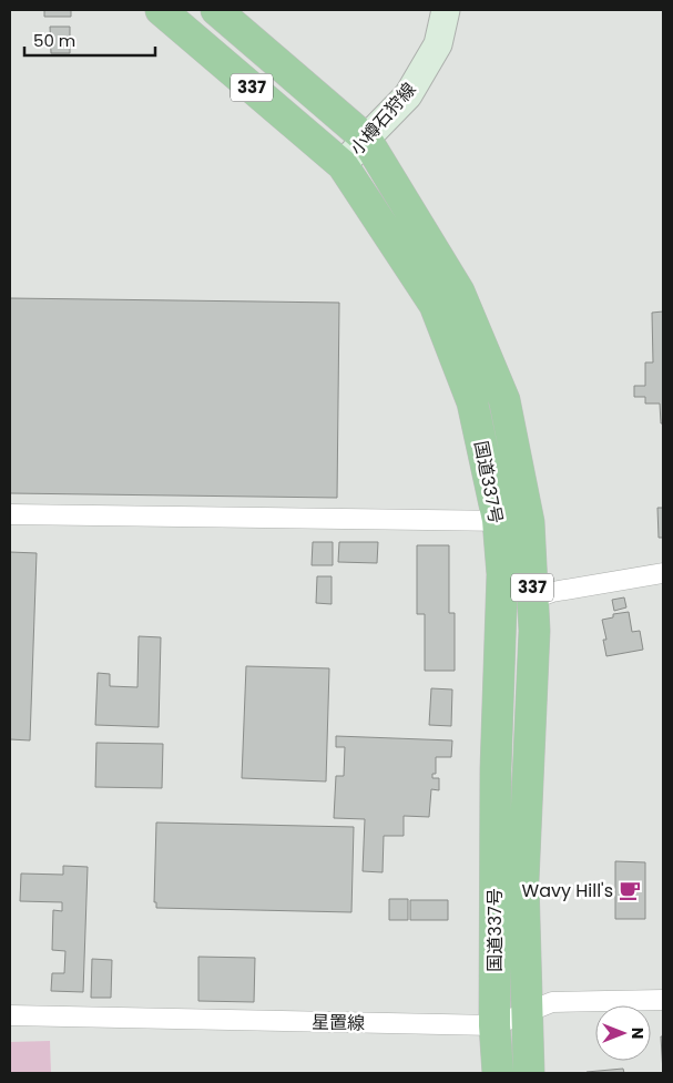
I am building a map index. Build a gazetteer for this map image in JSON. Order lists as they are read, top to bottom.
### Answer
{
  "streets": {
    "highway": ["337", "国道337号"],
    "main road": ["小樽石狩線"],
    "street": ["星置線"]
  },
  "crossings": [
    ["小樽石狩線", "国道337号"],
    ["国道337号", "星置線"]
  ],
  "places": {
    "cafe": ["Wavy Hill's"]
  },
  "scale_bar": "50 m",
  "north": "right"
}
